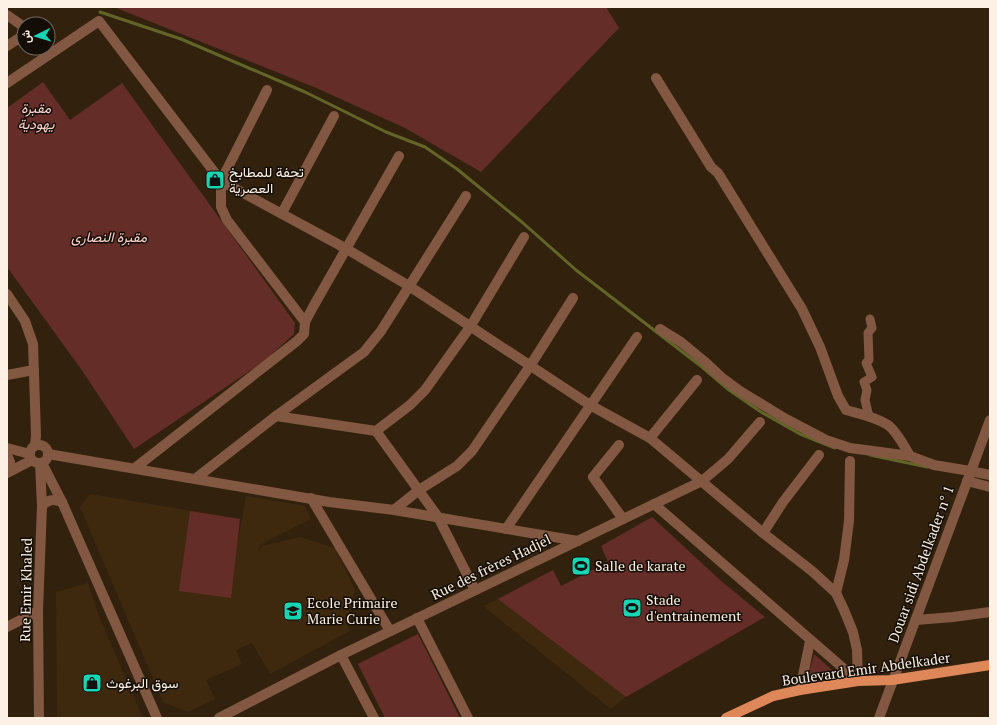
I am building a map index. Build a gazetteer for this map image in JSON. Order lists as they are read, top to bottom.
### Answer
{
  "streets": {
    "main road": ["Boulevard Emir Abdelkader"],
    "street": ["Douar sidi Abdelkader n° 1", "Rue des frères Hadjel", "Rue Emir Khaled"]
  },
  "crossings": [
    ["Douar sidi Abdelkader n° 1", "Boulevard Emir Abdelkader"]
  ],
  "parks": ["مقبرة يهودية", "مقبرة النصارى"],
  "places": {
    "shop": ["تحفة للمطابخ العصرية", "سوق البرغوث"],
    "sports": ["Salle de karate", "Stade d'entrainement"],
    "school or university": ["Ecole Primaire Marie Curie"]
  },
  "north": "left"
}
